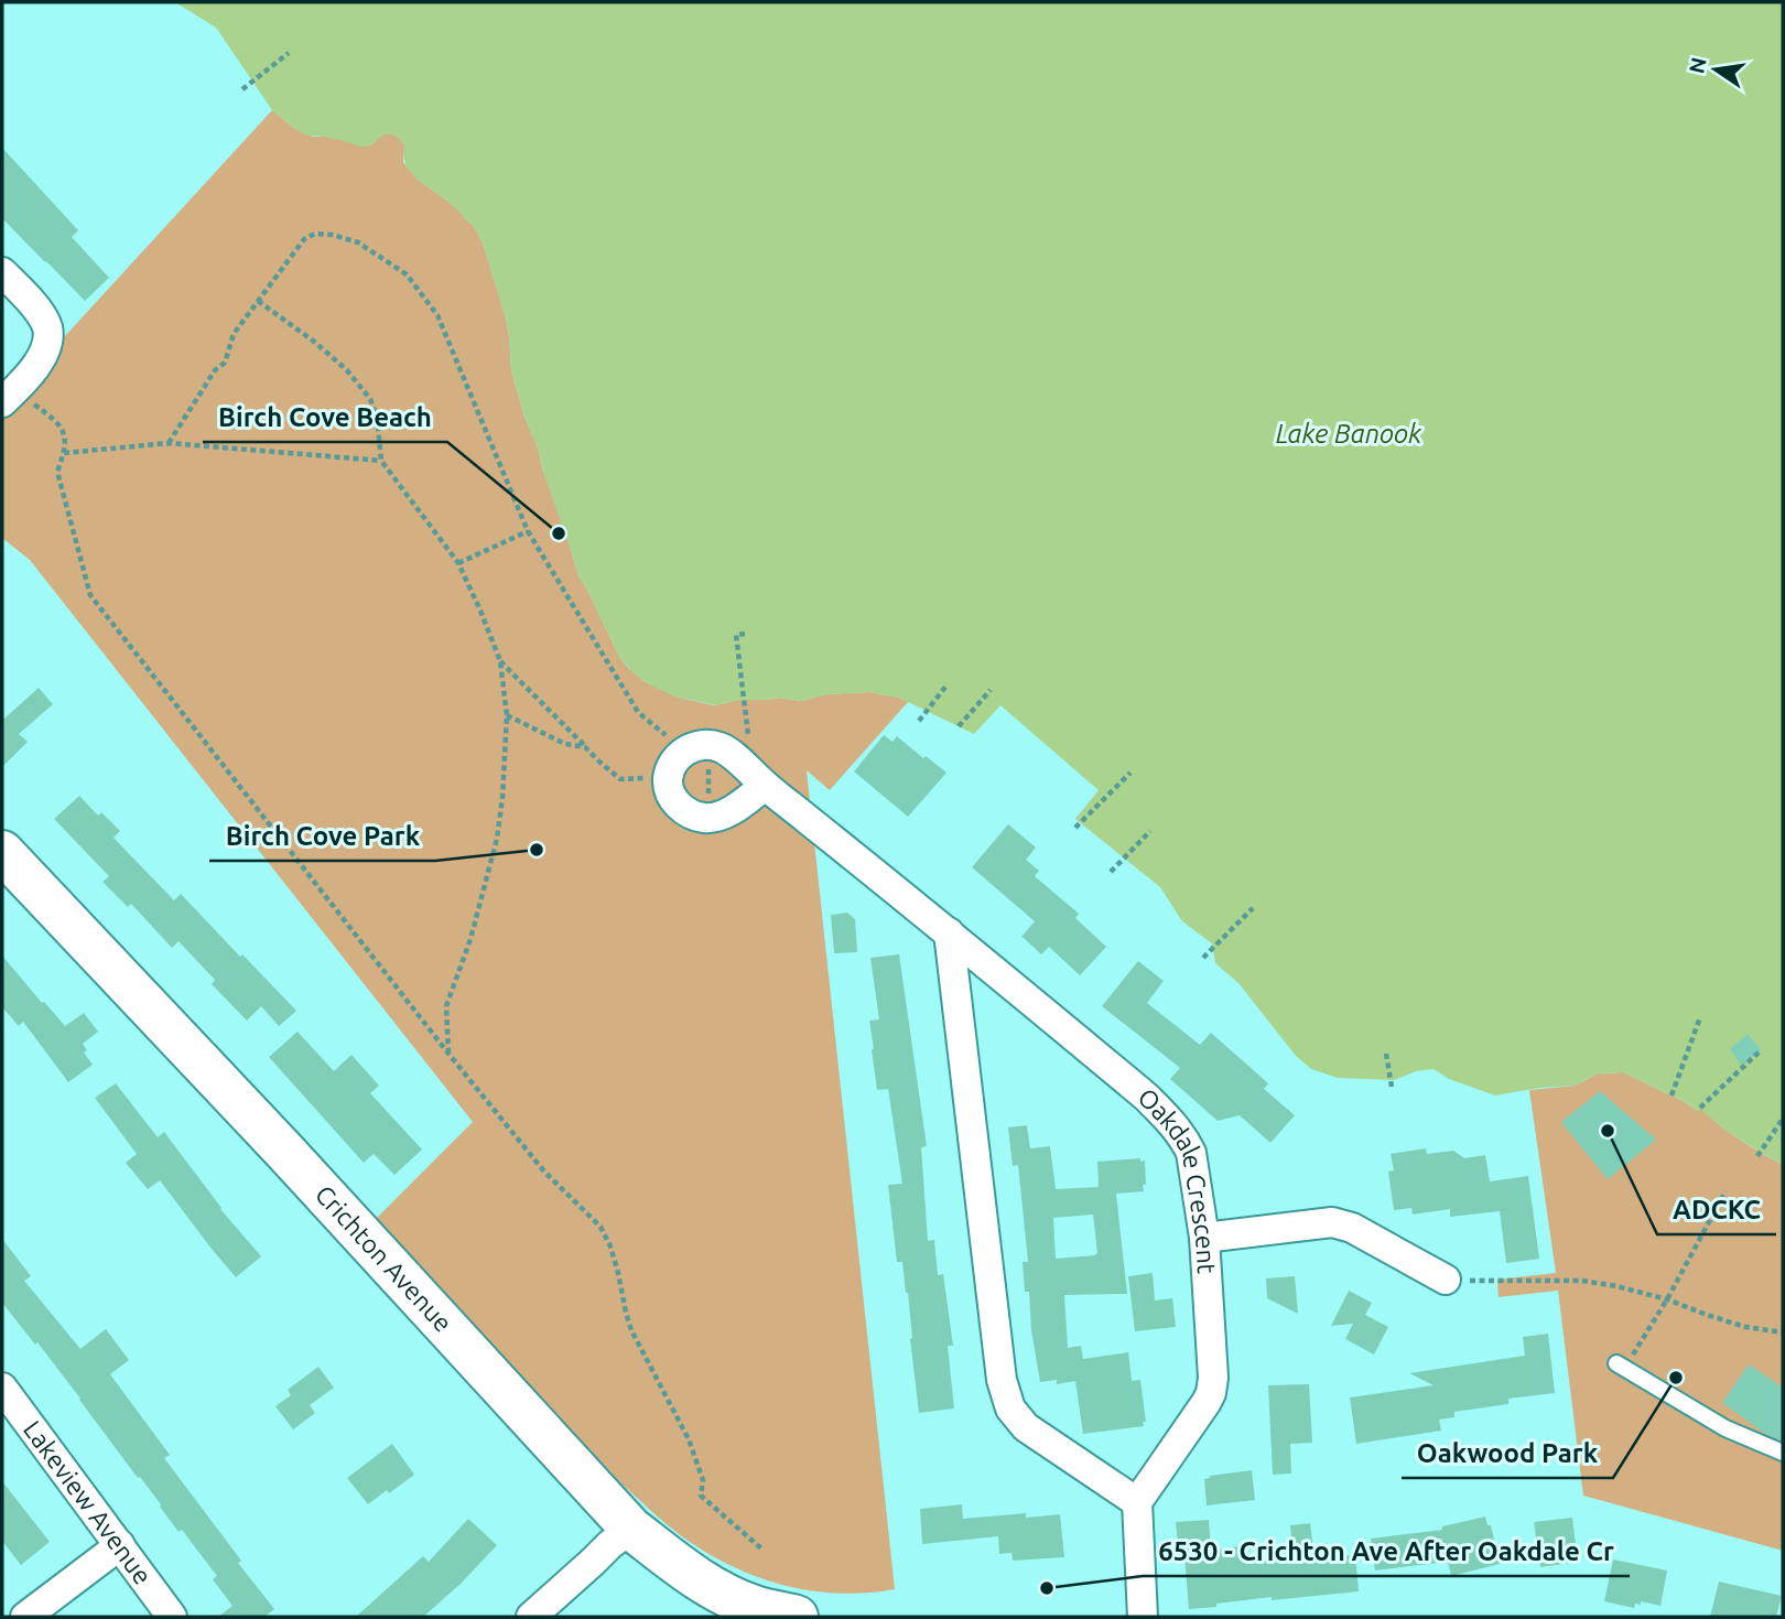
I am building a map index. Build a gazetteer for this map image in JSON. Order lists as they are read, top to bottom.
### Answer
{
  "streets": {
    "street": ["Oakdale Crescent", "Crichton Avenue", "Lakeview Avenue"]
  },
  "water": ["Lake Banook"],
  "places": [
    "Birch Cove Beach",
    "Birch Cove Park",
    "ADCKC",
    "Oakwood Park",
    "6530 - Crichton Ave After Oakdale Cr"
  ],
  "north": "left"
}
